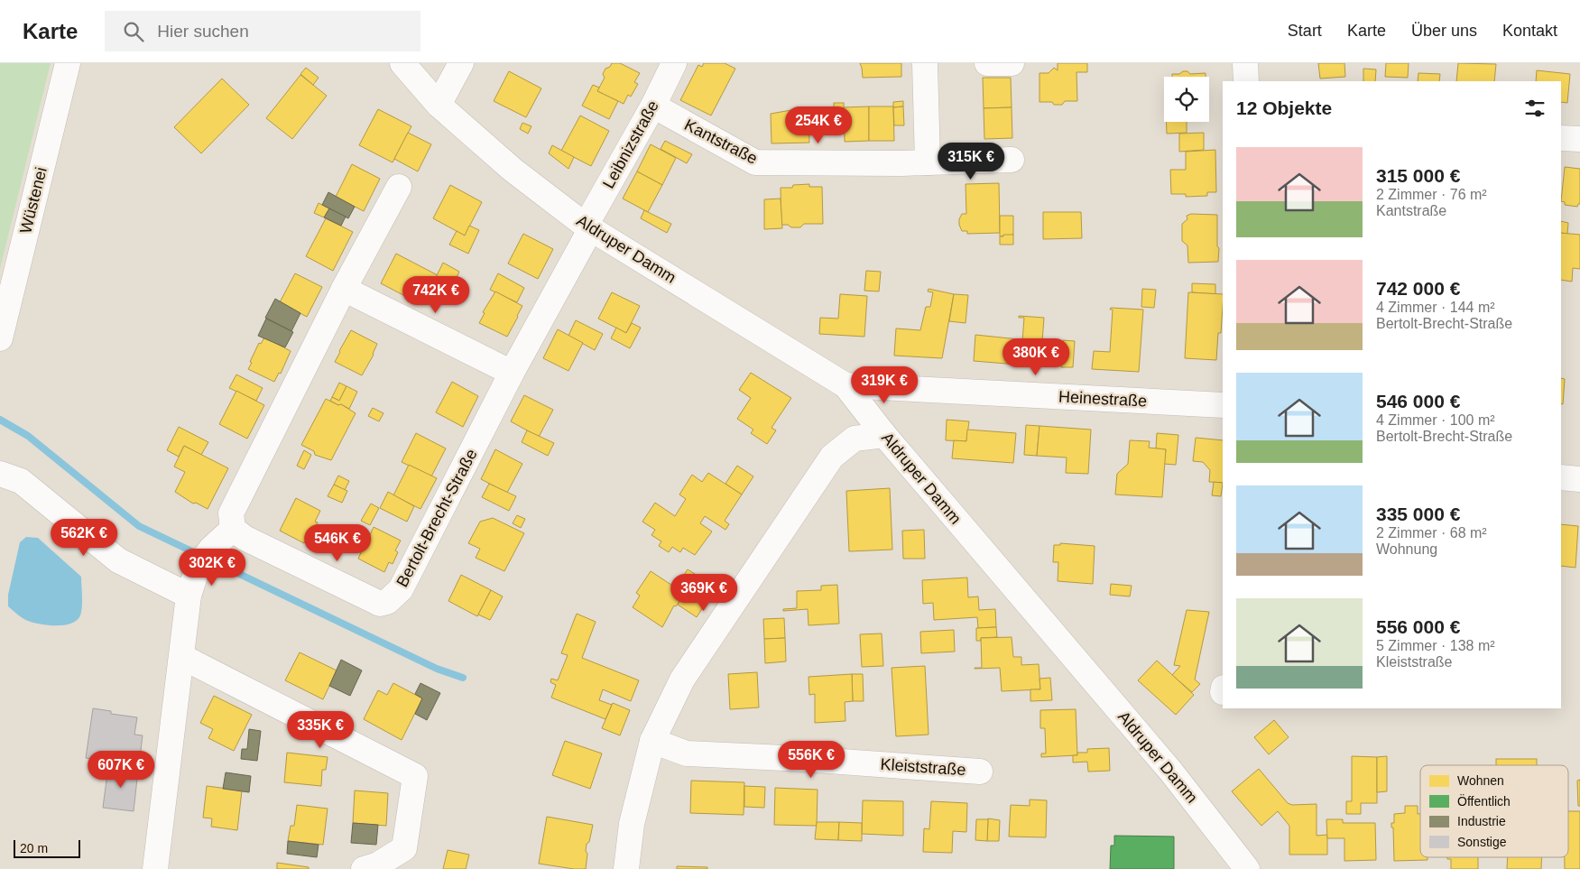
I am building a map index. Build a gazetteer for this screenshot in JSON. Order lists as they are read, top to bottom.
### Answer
{
  "streets": {
    "street": [
      "Kantstraße",
      "Leibnizstraße",
      "Wüstenei",
      "Aldruper Damm",
      "Heinestraße",
      "Bertolt-Brecht-Straße",
      "Kleiststraße"
    ]
  },
  "crossings": [
    ["Kantstraße", "Leibnizstraße"],
    ["Leibnizstraße", "Aldruper Damm"],
    ["Leibnizstraße", "Bertolt-Brecht-Straße"],
    ["Aldruper Damm", "Heinestraße"],
    ["Aldruper Damm", "Bertolt-Brecht-Straße"]
  ],
  "legend": [
    "Wohnen",
    "Öffentlich",
    "Industrie",
    "Sonstige"
  ],
  "scale_bar": "20 m",
  "page": {
    "header": "Karte",
    "search": "Hier suchen",
    "nav": [
      "Start",
      "Karte",
      "Über uns",
      "Kontakt"
    ],
    "heading": "12 Objekte",
    "price": [
      "254K €",
      "315K €",
      "742K €",
      "380K €",
      "319K €",
      "562K €",
      "546K €",
      "302K €",
      "369K €",
      "335K €",
      "556K €",
      "607K €"
    ],
    "list": [
      {
        "name": "315 000 €",
        "note": "2 Zimmer · 76 m² · Kantstraße"
      },
      {
        "name": "742 000 €",
        "note": "4 Zimmer · 144 m² · Bertolt-Brecht-Straße"
      },
      {
        "name": "546 000 €",
        "note": "4 Zimmer · 100 m² · Bertolt-Brecht-Straße"
      },
      {
        "name": "335 000 €",
        "note": "2 Zimmer · 68 m² · Wohnung"
      },
      {
        "name": "556 000 €",
        "note": "5 Zimmer · 138 m² · Kleiststraße"
      }
    ],
    "scale": "20 m"
  }
}
